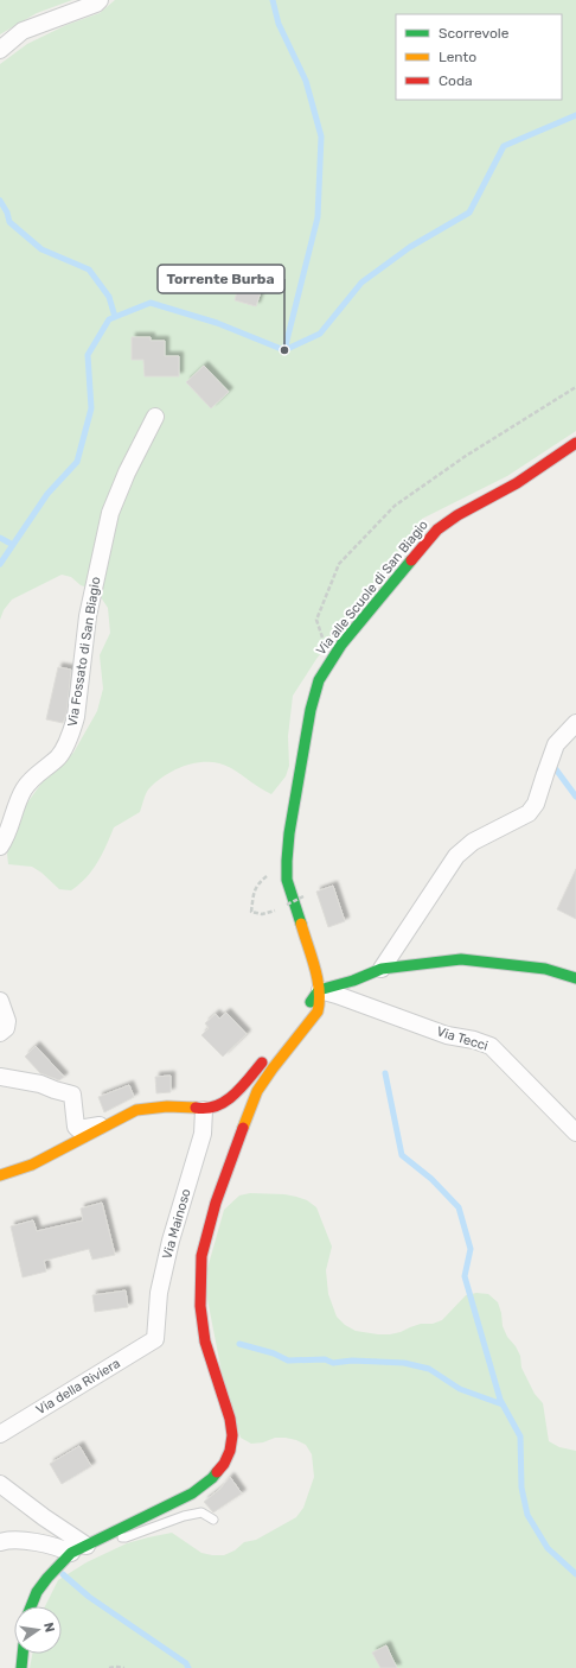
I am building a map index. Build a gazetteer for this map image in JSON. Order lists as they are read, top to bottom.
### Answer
{
  "streets": {
    "street": [
      "Via alle Scuole di San Biagio",
      "Via Fossato di San Biagio",
      "Via Tecci",
      "Via Mainoso",
      "Via della Riviera"
    ]
  },
  "crossings": [
    ["Via alle Scuole di San Biagio", "Via Tecci"],
    ["Via Mainoso", "Via della Riviera"]
  ],
  "places": ["Torrente Burba"],
  "legend": ["Scorrevole", "Lento", "Coda"],
  "north": "right"
}
